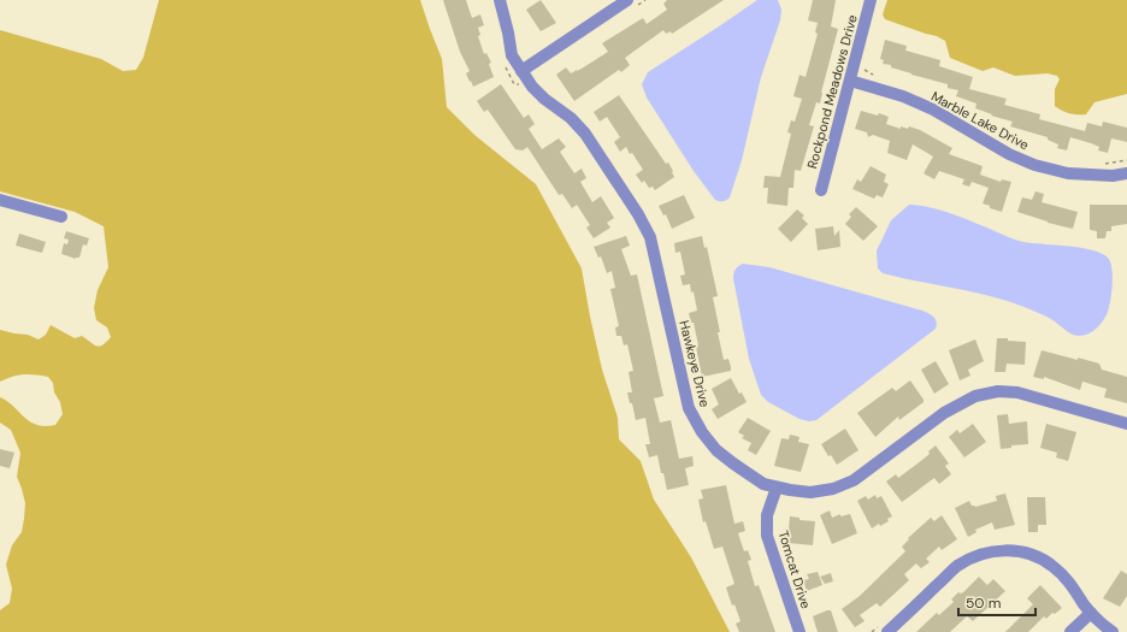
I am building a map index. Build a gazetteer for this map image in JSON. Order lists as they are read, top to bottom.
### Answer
{
  "streets": {
    "street": [
      "Rockpond Meadows Drive",
      "Marble Lake Drive",
      "Hawkeye Drive",
      "Tomcat Drive"
    ]
  },
  "crossings": [
    ["Rockpond Meadows Drive", "Marble Lake Drive"],
    ["Hawkeye Drive", "Tomcat Drive"]
  ],
  "scale_bar": "50 m"
}
